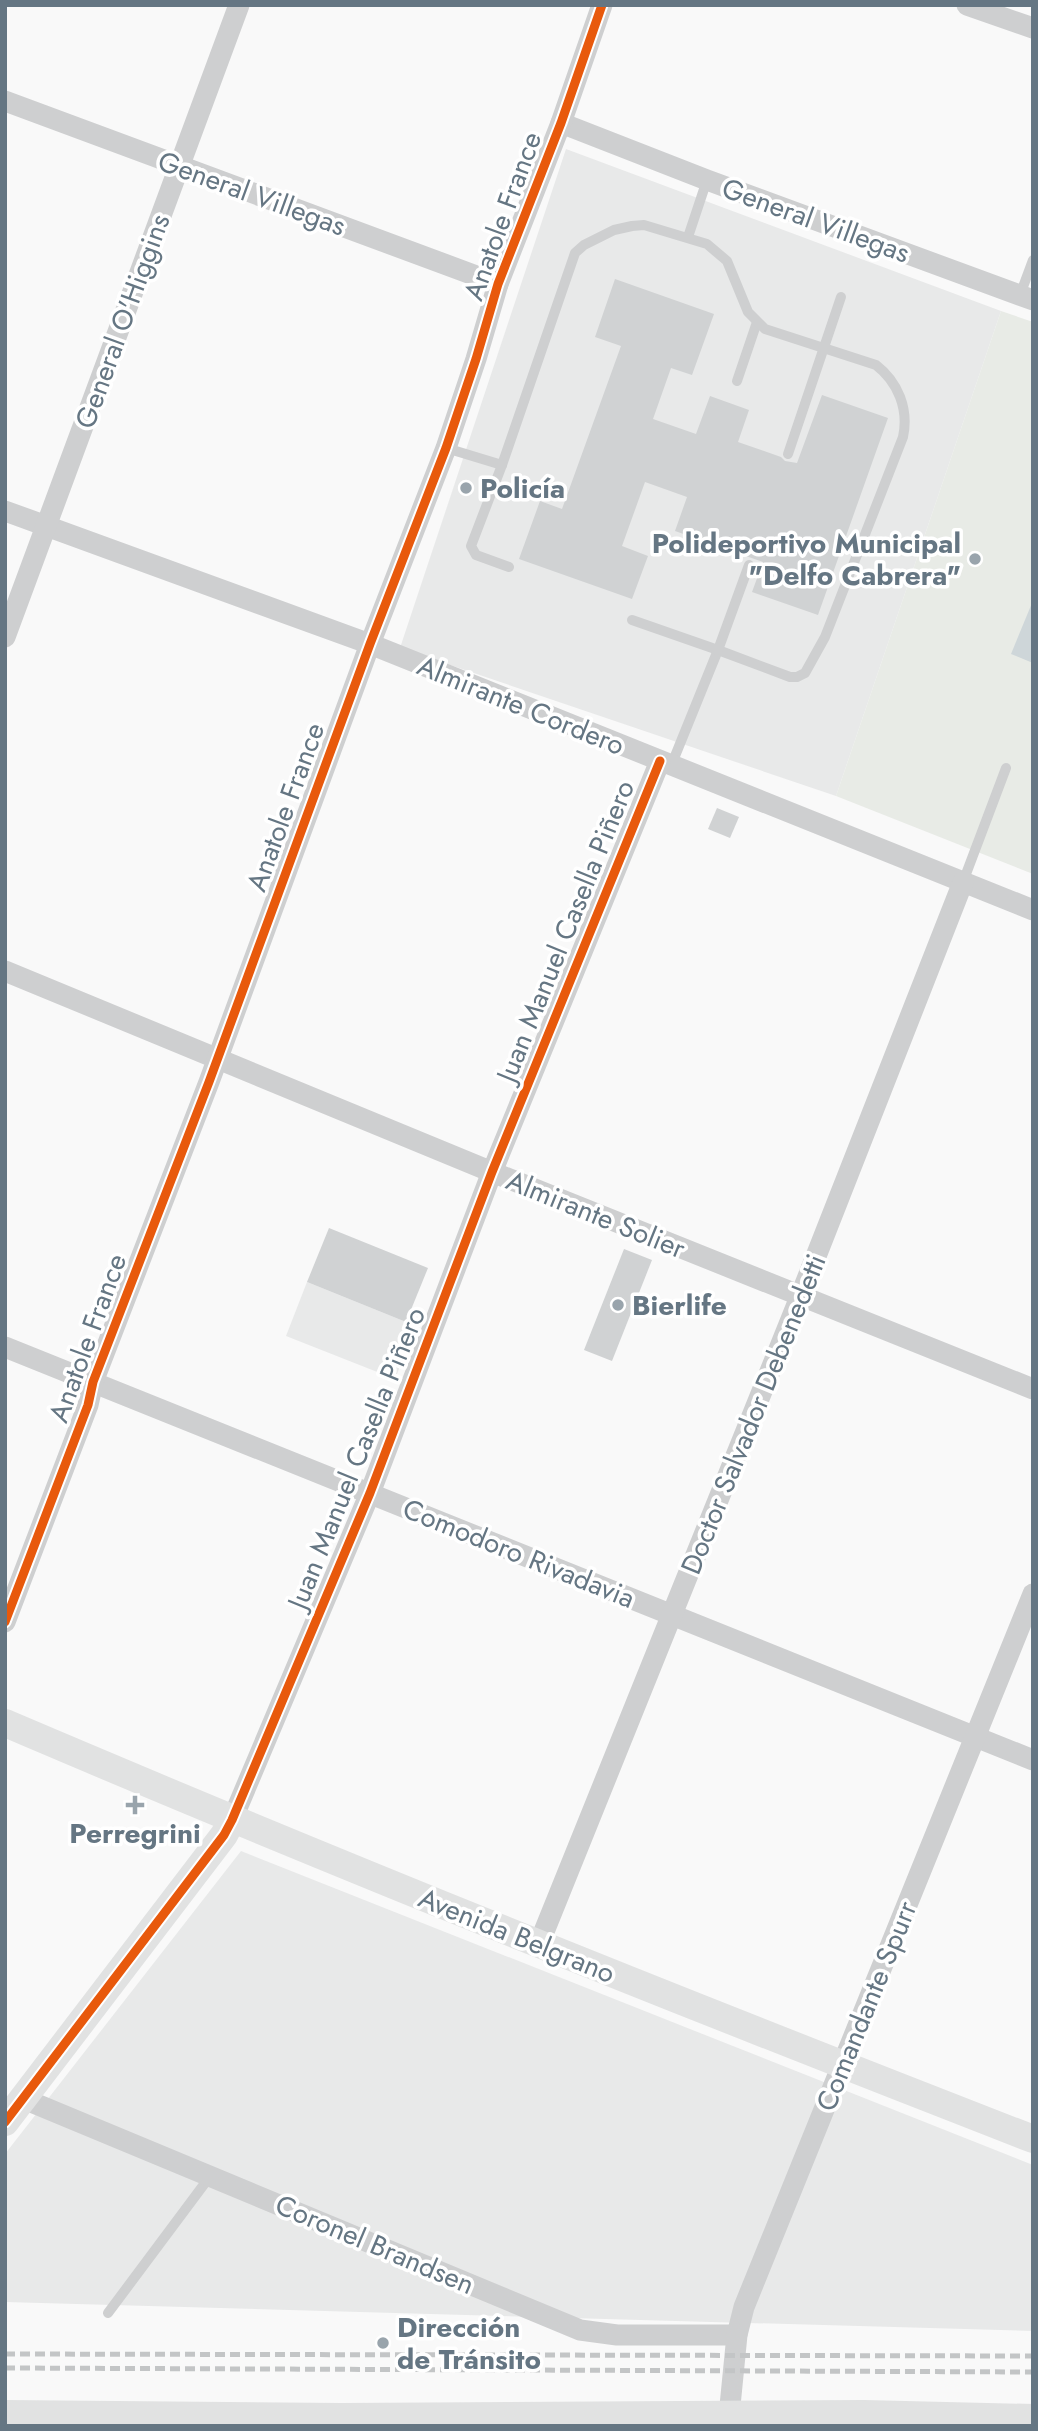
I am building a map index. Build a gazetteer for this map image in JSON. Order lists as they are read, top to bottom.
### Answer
{
  "streets": {
    "street": [
      "General Villegas",
      "Anatole France",
      "General O'Higgins",
      "Almirante Cordero",
      "Juan Manuel Casella Piñero",
      "Almirante Solier",
      "Doctor Salvador Debenedetti",
      "Comodoro Rivadavia",
      "Avenida Belgrano",
      "Comandante Spurr",
      "Coronel Brandsen"
    ]
  },
  "crossings": [
    ["General Villegas", "Anatole France"],
    ["General Villegas", "General O'Higgins"],
    ["Anatole France", "Almirante Cordero"],
    ["Anatole France", "Almirante Solier"],
    ["Anatole France", "Comodoro Rivadavia"],
    ["General O'Higgins", "Almirante Cordero"],
    ["Almirante Cordero", "Juan Manuel Casella Piñero"],
    ["Almirante Cordero", "Doctor Salvador Debenedetti"],
    ["Juan Manuel Casella Piñero", "Almirante Solier"],
    ["Juan Manuel Casella Piñero", "Comodoro Rivadavia"],
    ["Juan Manuel Casella Piñero", "Avenida Belgrano"],
    ["Juan Manuel Casella Piñero", "Coronel Brandsen"],
    ["Almirante Solier", "Doctor Salvador Debenedetti"],
    ["Doctor Salvador Debenedetti", "Comodoro Rivadavia"],
    ["Doctor Salvador Debenedetti", "Avenida Belgrano"],
    ["Comodoro Rivadavia", "Comandante Spurr"],
    ["Avenida Belgrano", "Comandante Spurr"],
    ["Comandante Spurr", "Coronel Brandsen"]
  ],
  "places": {
    "other": [
      "Policía",
      "Polideportivo Municipal \"Delfo Cabrera\"",
      "Bierlife",
      "Dirección de Tránsito"
    ],
    "health": ["Perregrini"]
  }
}
